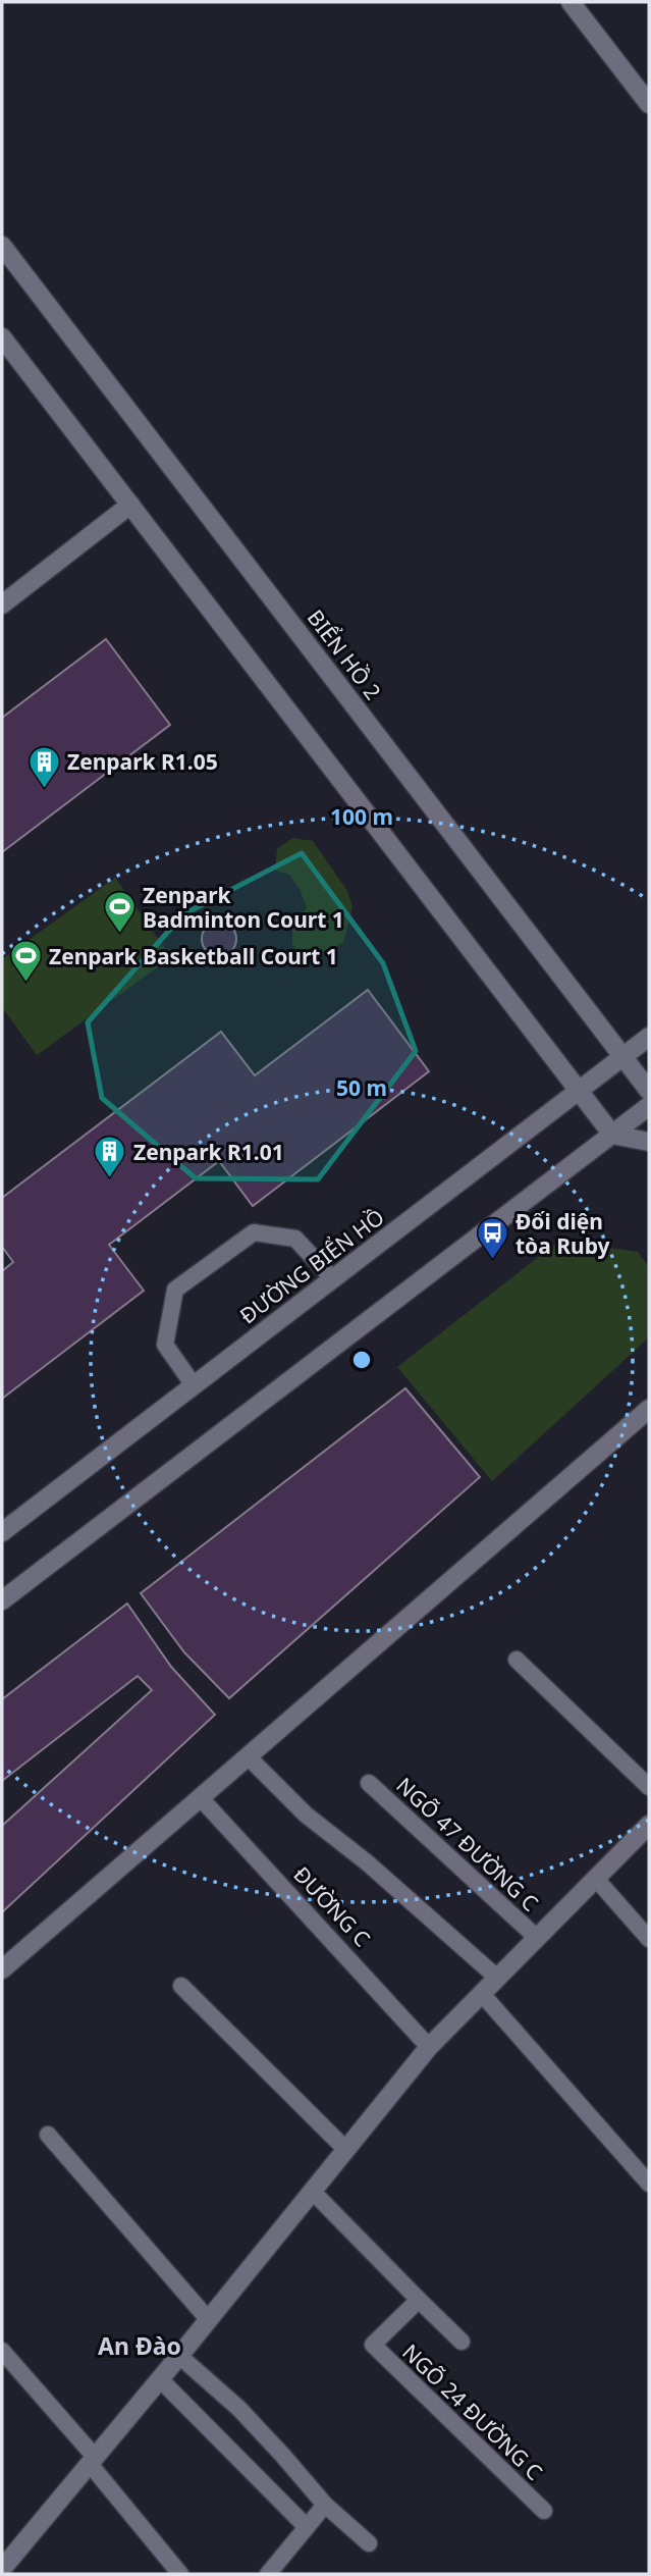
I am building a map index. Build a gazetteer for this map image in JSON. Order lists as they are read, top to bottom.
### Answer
{
  "streets": {
    "street": ["BIỂN HỒ 2", "ĐƯỜNG BIỂN HỒ"],
    "lane": ["NGÕ 47 ĐƯỜNG C", "ĐƯỜNG C", "NGÕ 24 ĐƯỜNG C"]
  },
  "crossings": [
    ["BIỂN HỒ 2", "ĐƯỜNG BIỂN HỒ"]
  ],
  "districts": ["An Đào"],
  "places": {
    "building": ["Zenpark R1.05", "Zenpark R1.01"],
    "sports": ["Zenpark Badminton Court 1", "Zenpark Basketball Court 1"],
    "bus stop": ["Đối diện tòa Ruby"]
  },
  "rings": ["100 m", "50 m"]
}
